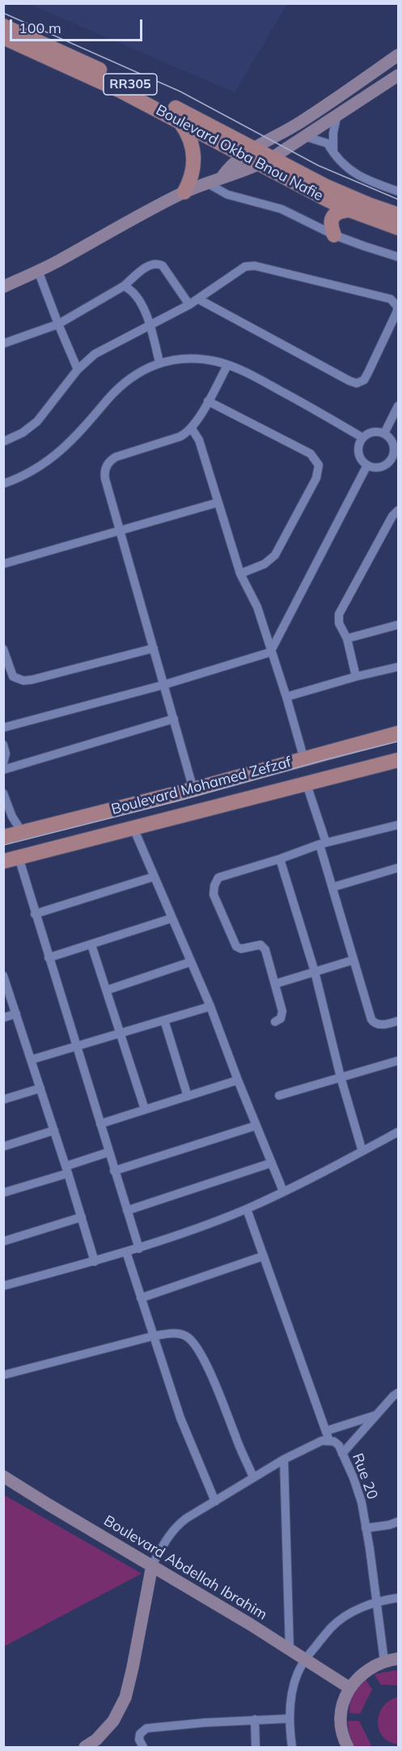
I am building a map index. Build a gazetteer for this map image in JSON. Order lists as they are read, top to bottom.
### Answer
{
  "streets": {
    "main road": ["RR305", "Boulevard Okba Bnou Nafie", "Boulevard Mohamed Zefzaf"],
    "street": ["Rue 20", "Boulevard Abdellah Ibrahim"]
  },
  "scale_bar": "100 m"
}
